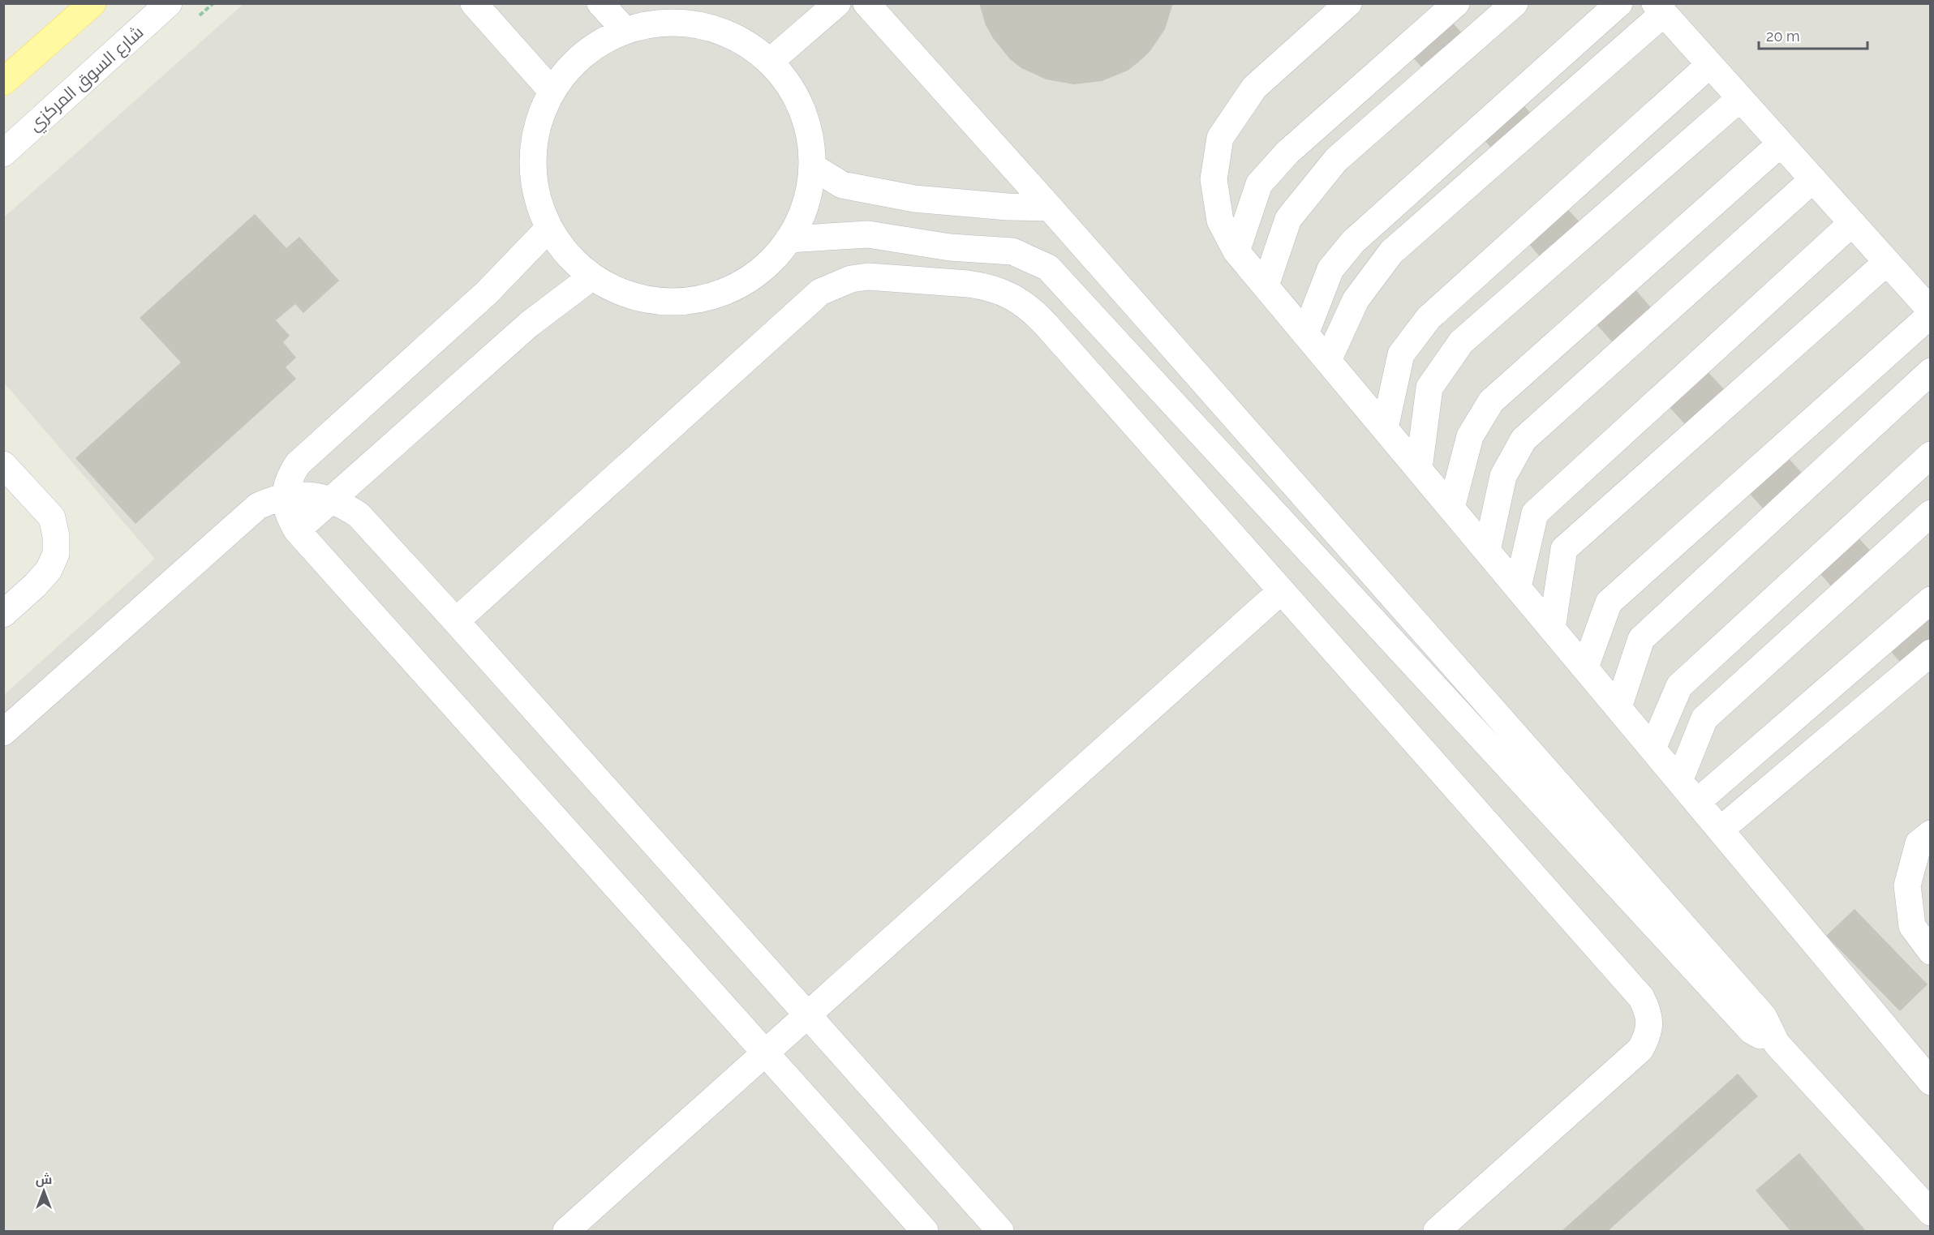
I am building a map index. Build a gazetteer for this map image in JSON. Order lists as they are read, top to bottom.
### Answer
{
  "streets": {
    "street": ["شارع السوق المركزي"]
  },
  "scale_bar": "20 m",
  "north": "top"
}
